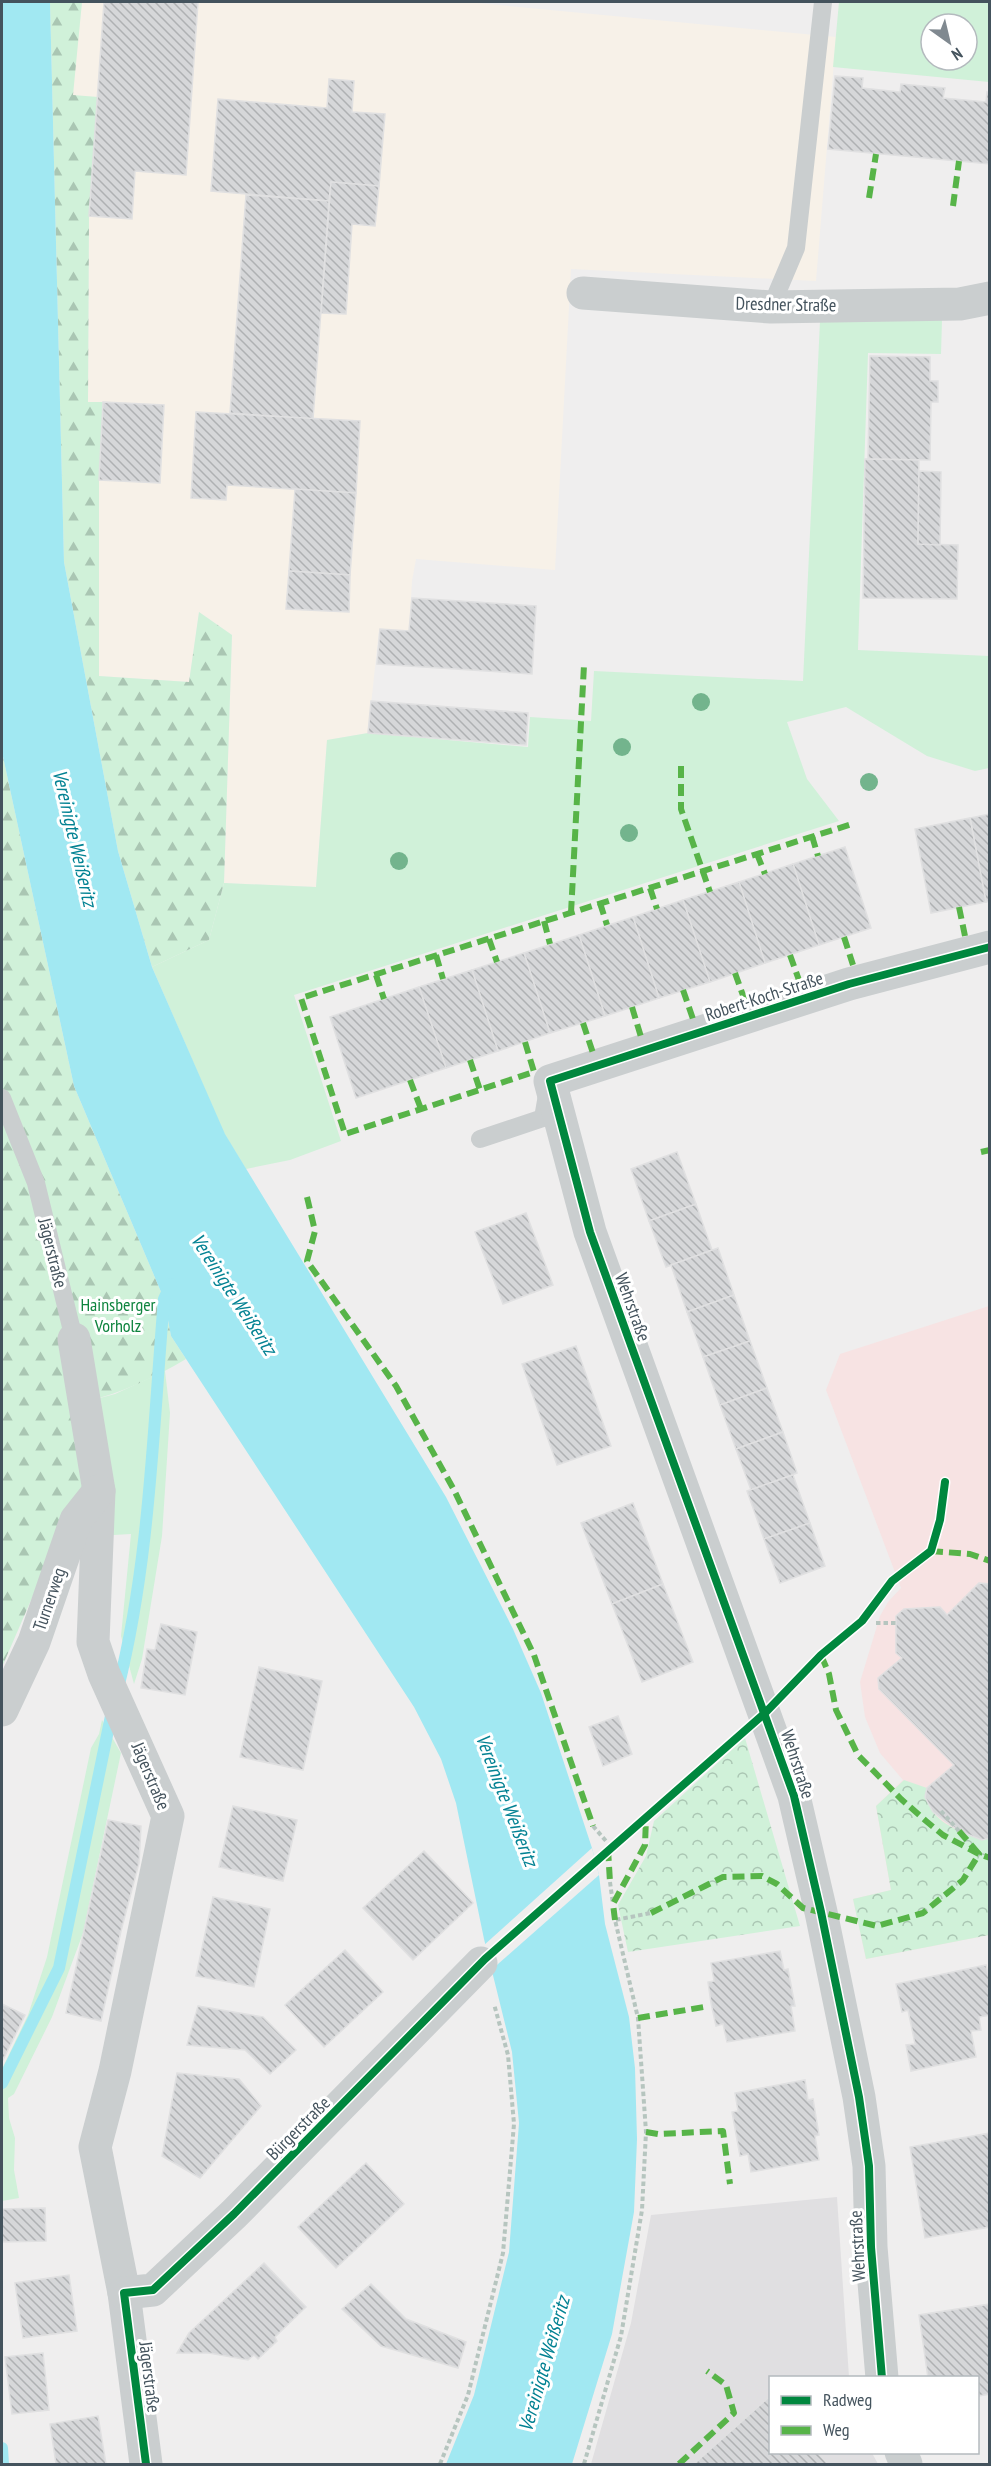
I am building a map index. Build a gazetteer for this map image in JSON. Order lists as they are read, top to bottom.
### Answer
{
  "streets": {
    "street": [
      "Dresdner Straße",
      "Robert-Koch-Straße",
      "Jägerstraße",
      "Wehrstraße",
      "Turnerweg",
      "Bürgerstraße"
    ]
  },
  "crossings": [
    ["Robert-Koch-Straße", "Wehrstraße"],
    ["Jägerstraße", "Turnerweg"],
    ["Jägerstraße", "Bürgerstraße"]
  ],
  "water": ["Vereinigte Weißeritz"],
  "parks": ["Hainsberger Vorholz"],
  "legend": ["Radweg", "Weg"],
  "north": "bottom right"
}
